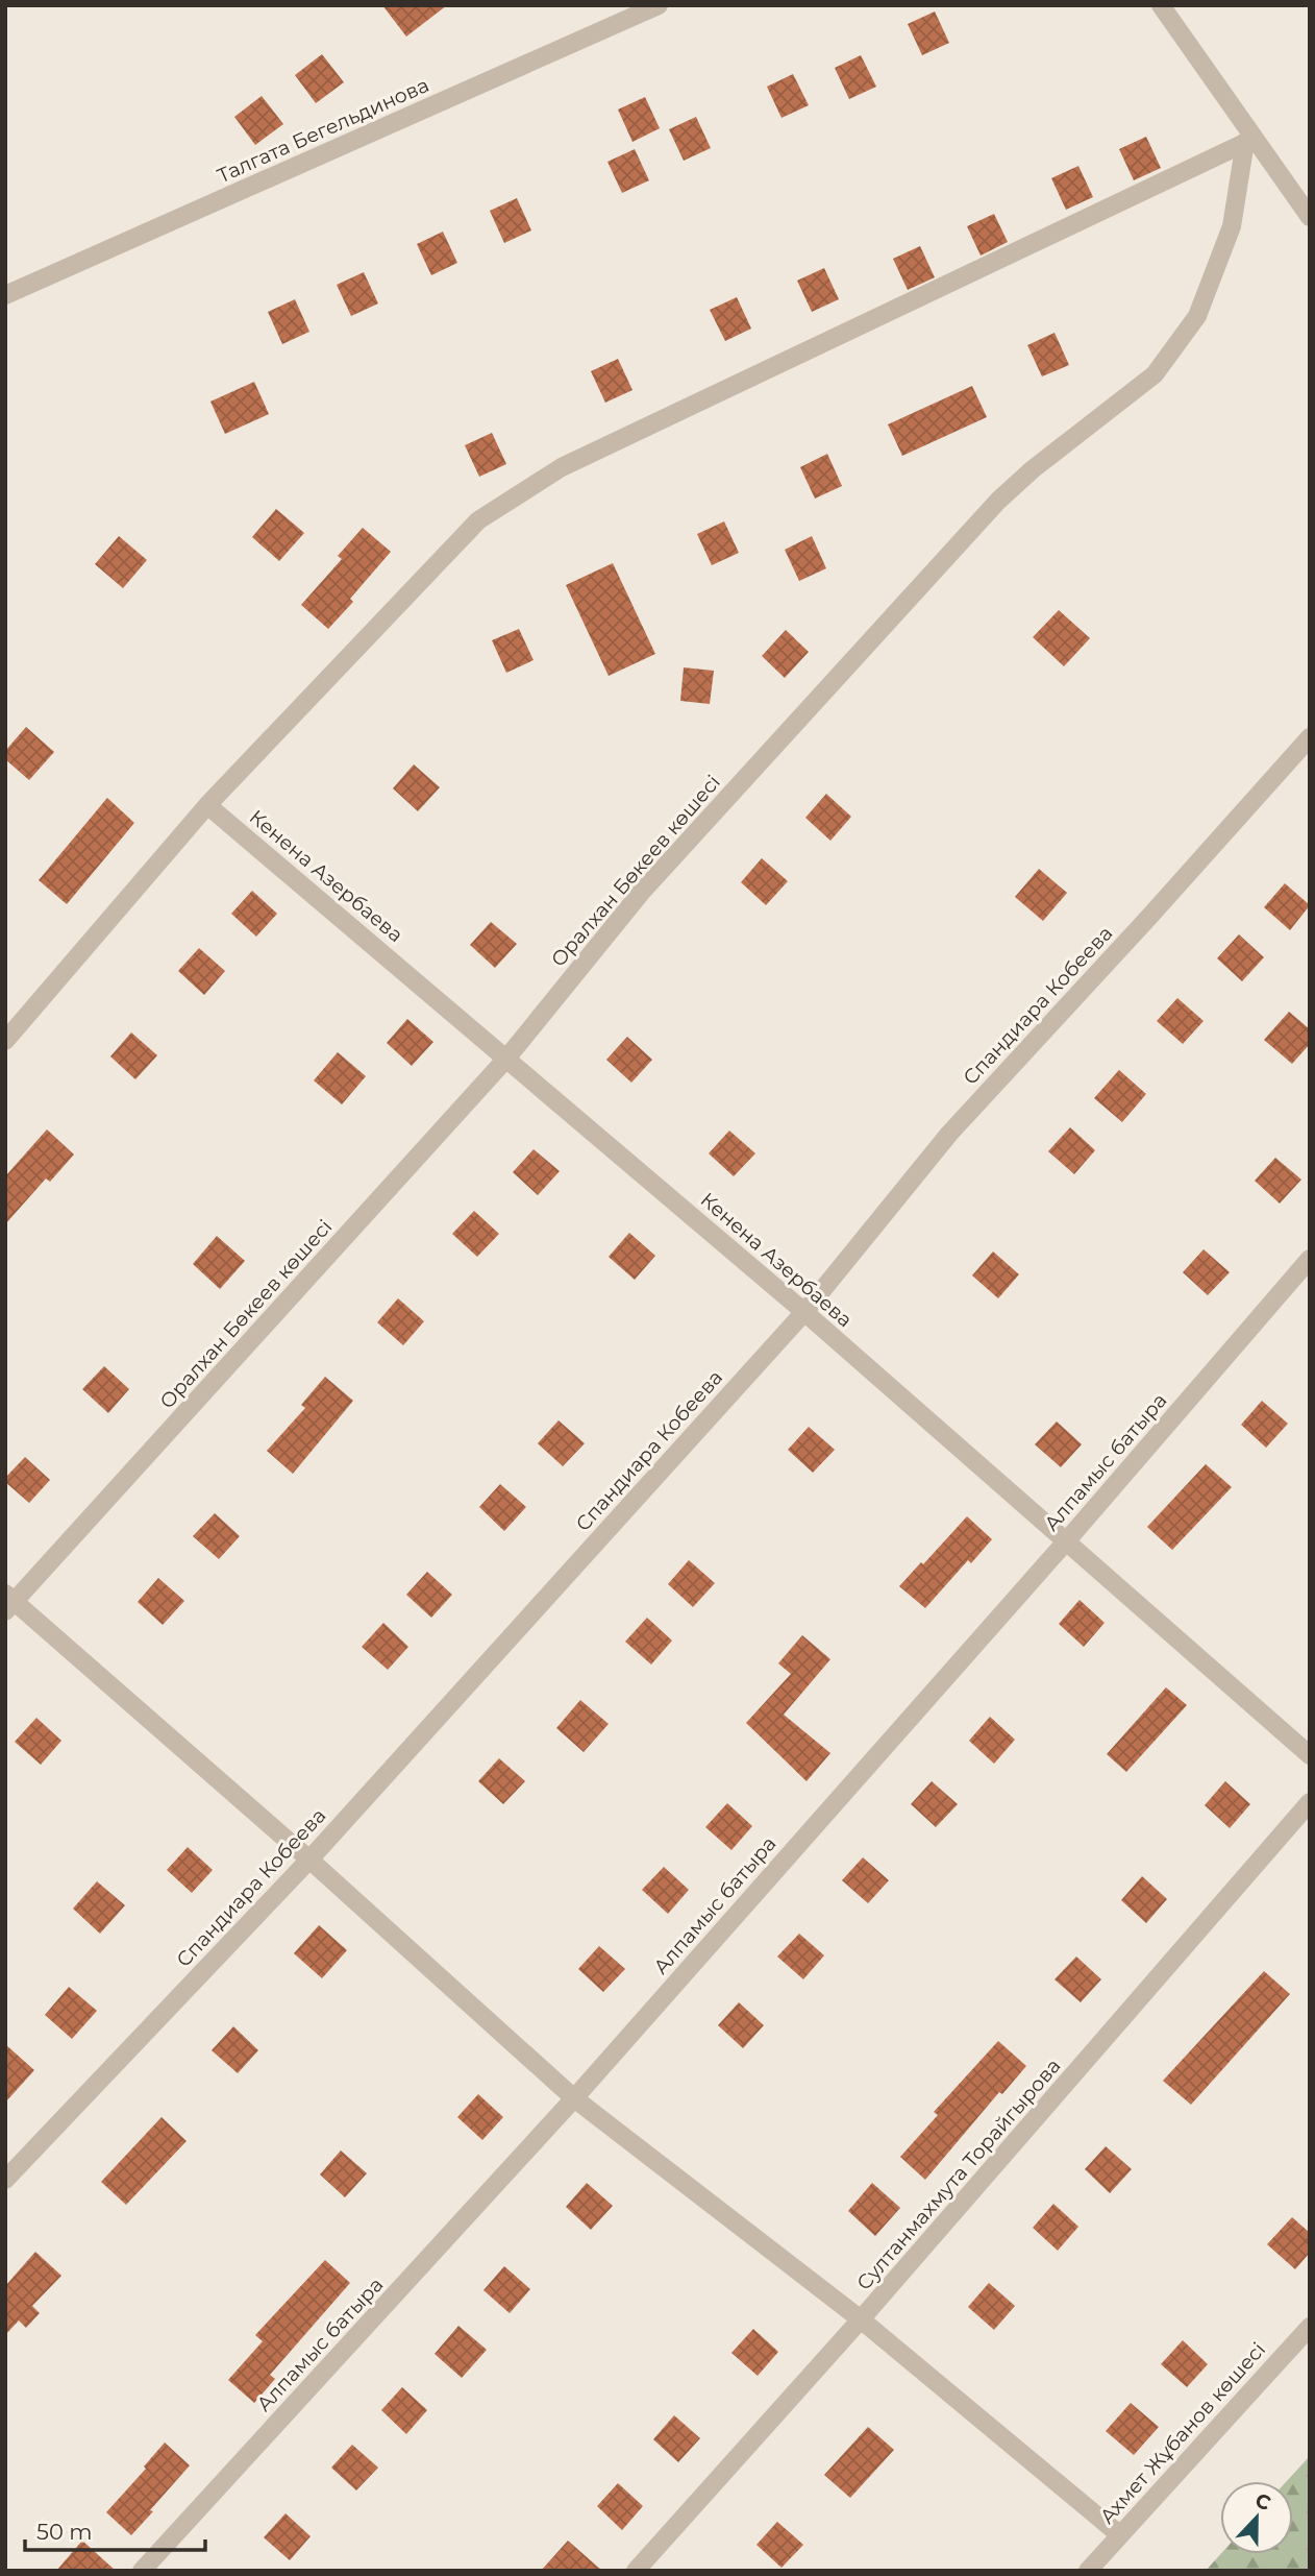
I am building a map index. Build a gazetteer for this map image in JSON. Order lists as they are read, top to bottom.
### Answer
{
  "streets": {
    "street": [
      "Талгата Бегельдинова",
      "Оралхан Бөкеев көшесі",
      "Кенена Азербаева",
      "Спандиара Кобеева",
      "Алпамыс батыра",
      "Султанмахмута Торайгырова",
      "Ахмет Жұбанов көшесі"
    ]
  },
  "crossings": [
    ["Оралхан Бөкеев көшесі", "Кенена Азербаева"],
    ["Кенена Азербаева", "Спандиара Кобеева"],
    ["Кенена Азербаева", "Алпамыс батыра"]
  ],
  "scale_bar": "50 m",
  "north": "top"
}
